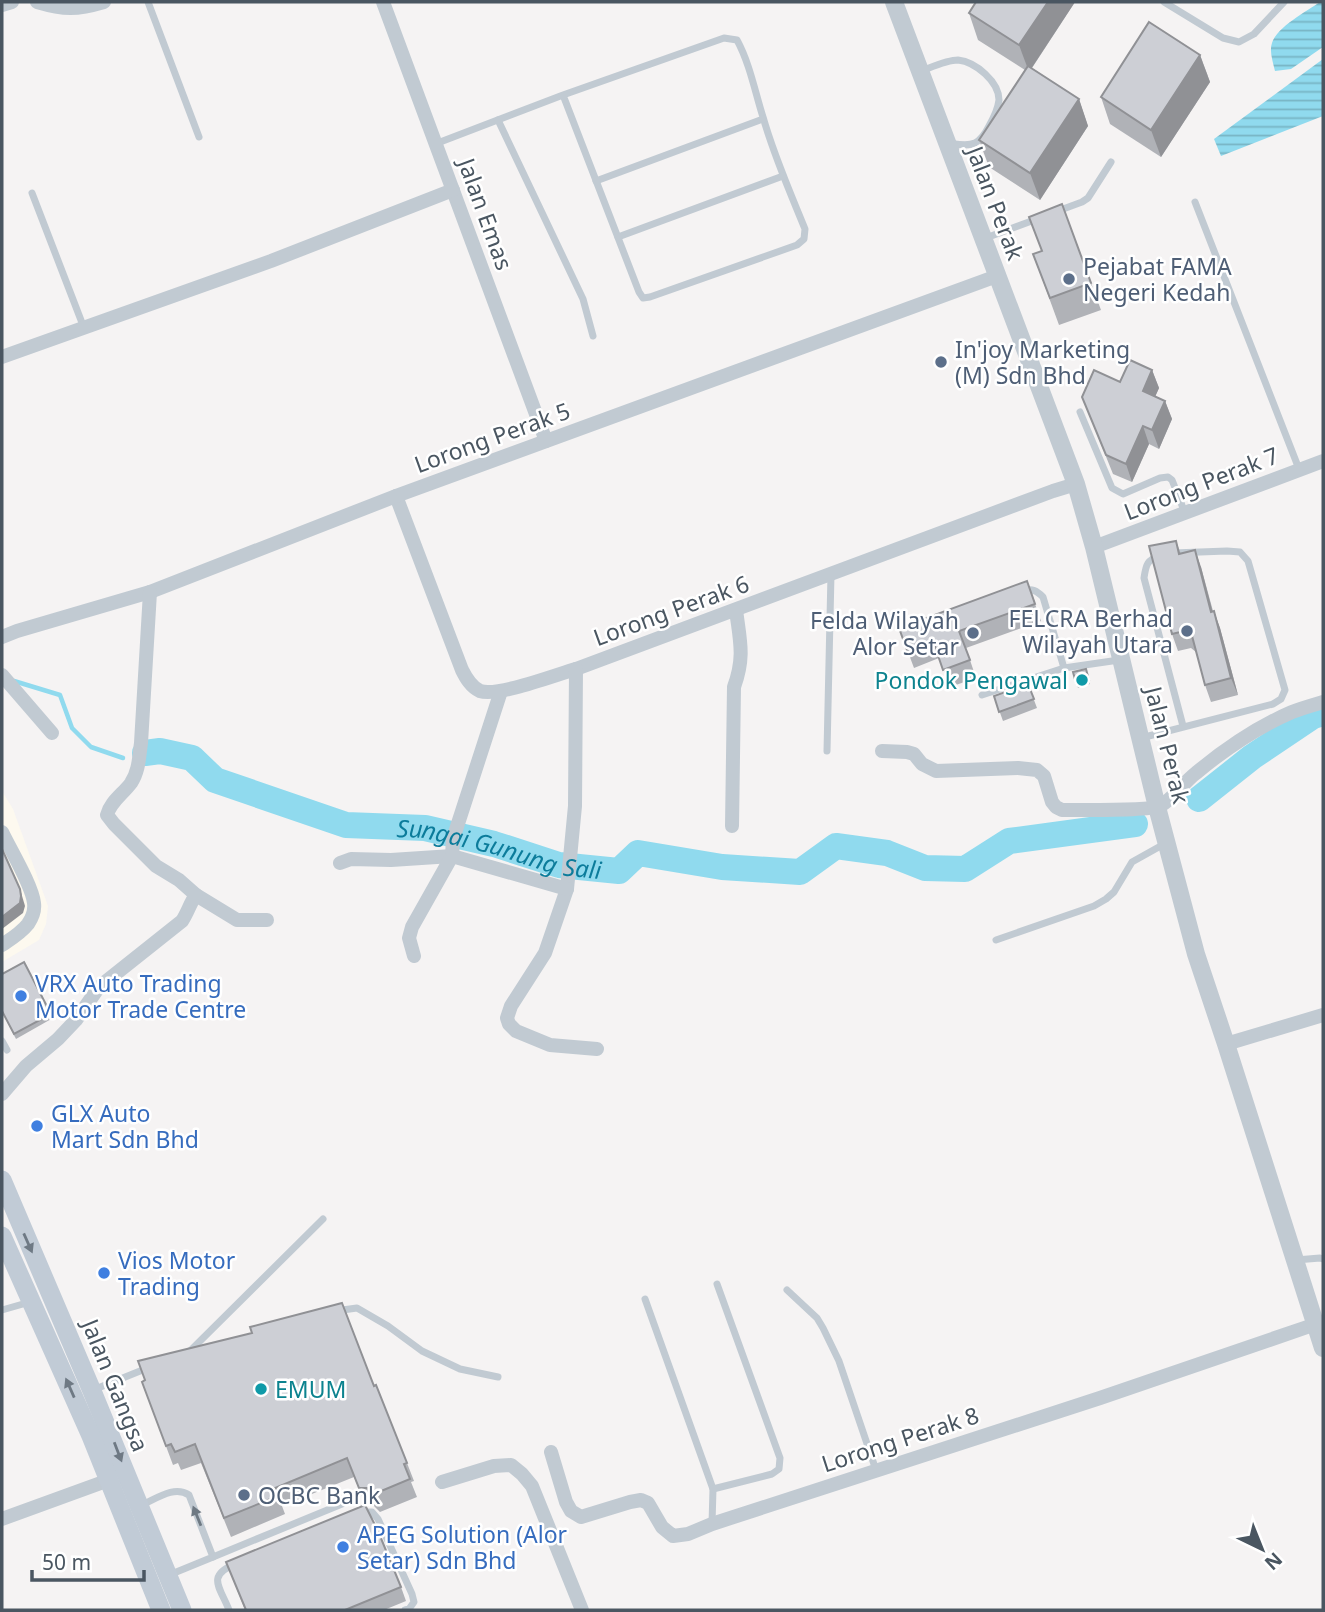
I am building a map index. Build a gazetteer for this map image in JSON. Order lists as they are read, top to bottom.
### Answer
{
  "streets": {
    "main road": ["Jalan Gangsa"],
    "street": [
      "Jalan Perak",
      "Jalan Emas",
      "Lorong Perak 5",
      "Lorong Perak 7",
      "Lorong Perak 6",
      "Lorong Perak 8"
    ]
  },
  "crossings": [
    ["Jalan Perak", "Lorong Perak 5"],
    ["Jalan Perak", "Lorong Perak 7"],
    ["Jalan Perak", "Lorong Perak 6"],
    ["Jalan Perak", "Lorong Perak 8"],
    ["Jalan Emas", "Lorong Perak 5"]
  ],
  "water": ["Sungai Gunung Sali"],
  "places": [
    "Pejabat FAMA Negeri Kedah",
    "In'joy Marketing (M) Sdn Bhd",
    "FELCRA Berhad Wilayah Utara",
    "Felda Wilayah Alor Setar",
    "Pondok Pengawal",
    "VRX Auto Trading Motor Trade Centre",
    "GLX Auto Mart Sdn Bhd",
    "Vios Motor Trading",
    "EMUM",
    "OCBC Bank",
    "APEG Solution (Alor Setar) Sdn Bhd"
  ],
  "scale_bar": "50 m",
  "north": "bottom right"
}
